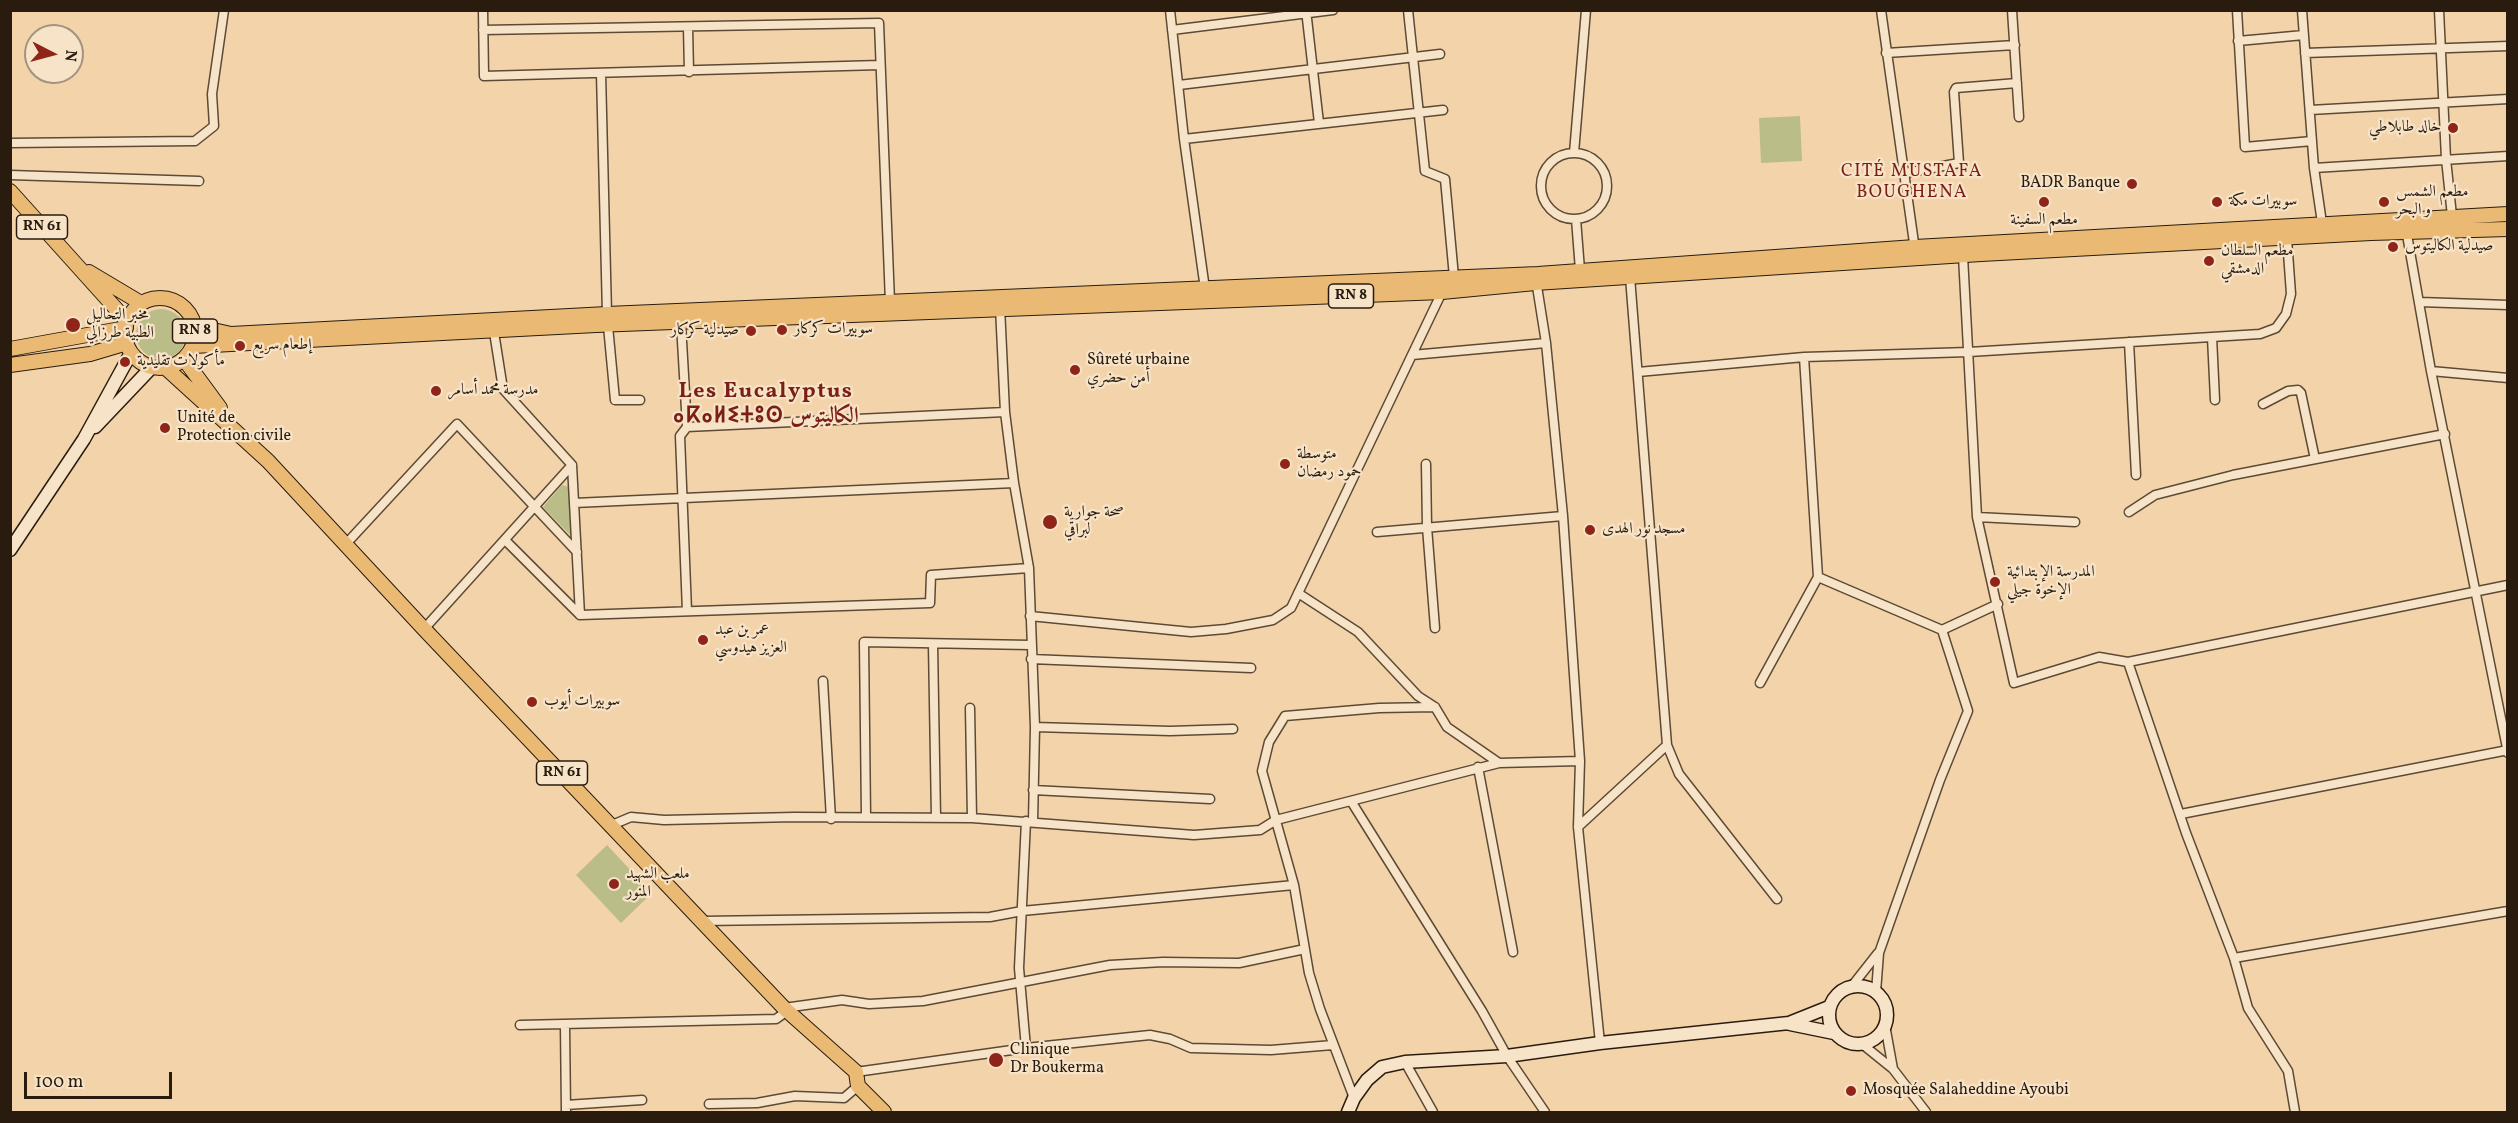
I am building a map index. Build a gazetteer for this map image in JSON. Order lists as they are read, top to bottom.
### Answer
{
  "streets": {
    "main road": ["RN 61", "RN 8"]
  },
  "crossings": [
    ["RN 61", "RN 8"]
  ],
  "districts": ["CITÉ MUSTAFA BOUGHENA", "Les Eucalyptus ⴰⴽⴰⵍⵉⵜⵓⵙ الكاليتوس"],
  "places": [
    "خالد طابلاطي",
    "BADR Banque",
    "مطعم السفينة",
    "سوبيرات مكة",
    "مطعم الشمس و البحر",
    "صيدلية الكاليتوس",
    "مطعم السلطان الدمشقي",
    "مخبر التحاليل الطبية طرزالي",
    "سوبيرات كركار",
    "صيدلية كركار",
    "إطعام سريع",
    "مأكولات تقليدية",
    "Sûreté urbaine أمن حضري",
    "مدرسة محمد أسامر",
    "Unité de Protection civile",
    "متوسطة حمود رمضان",
    "صحة جوارية لبراقي",
    "مسجد نور الهدى",
    "المدرسة الإبتدائية الإخوة جيلي",
    "عمر بن عبد العزيز هيدوسي",
    "سوبيرات أيوب",
    "ملعب الشهيد المنور",
    "Clinique Dr Boukerma",
    "Mosquée Salaheddine Ayoubi"
  ],
  "scale_bar": "100 m",
  "north": "right"
}
